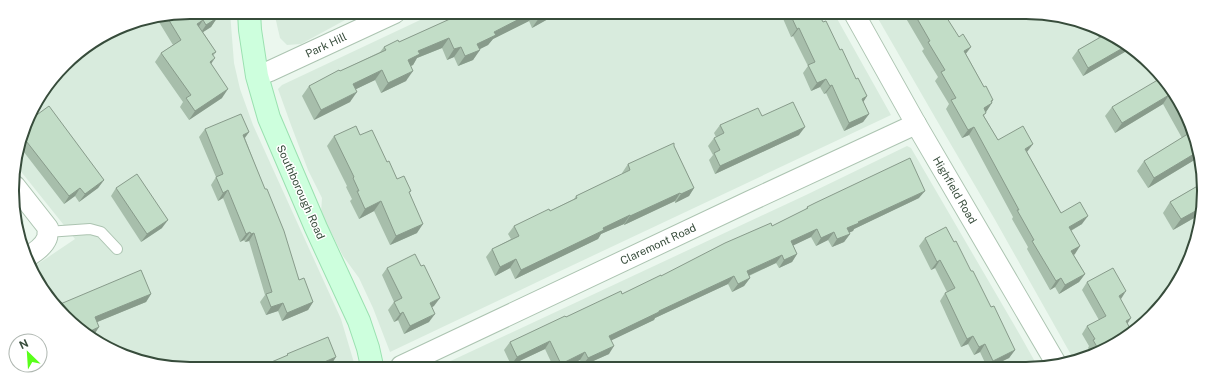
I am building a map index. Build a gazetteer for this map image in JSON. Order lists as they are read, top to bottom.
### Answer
{
  "streets": {
    "street": [
      "Park Hill",
      "Highfield Road",
      "Southborough Road",
      "Claremont Road"
    ]
  },
  "crossings": [
    ["Park Hill", "Southborough Road"],
    ["Highfield Road", "Claremont Road"]
  ],
  "north": "top left"
}
